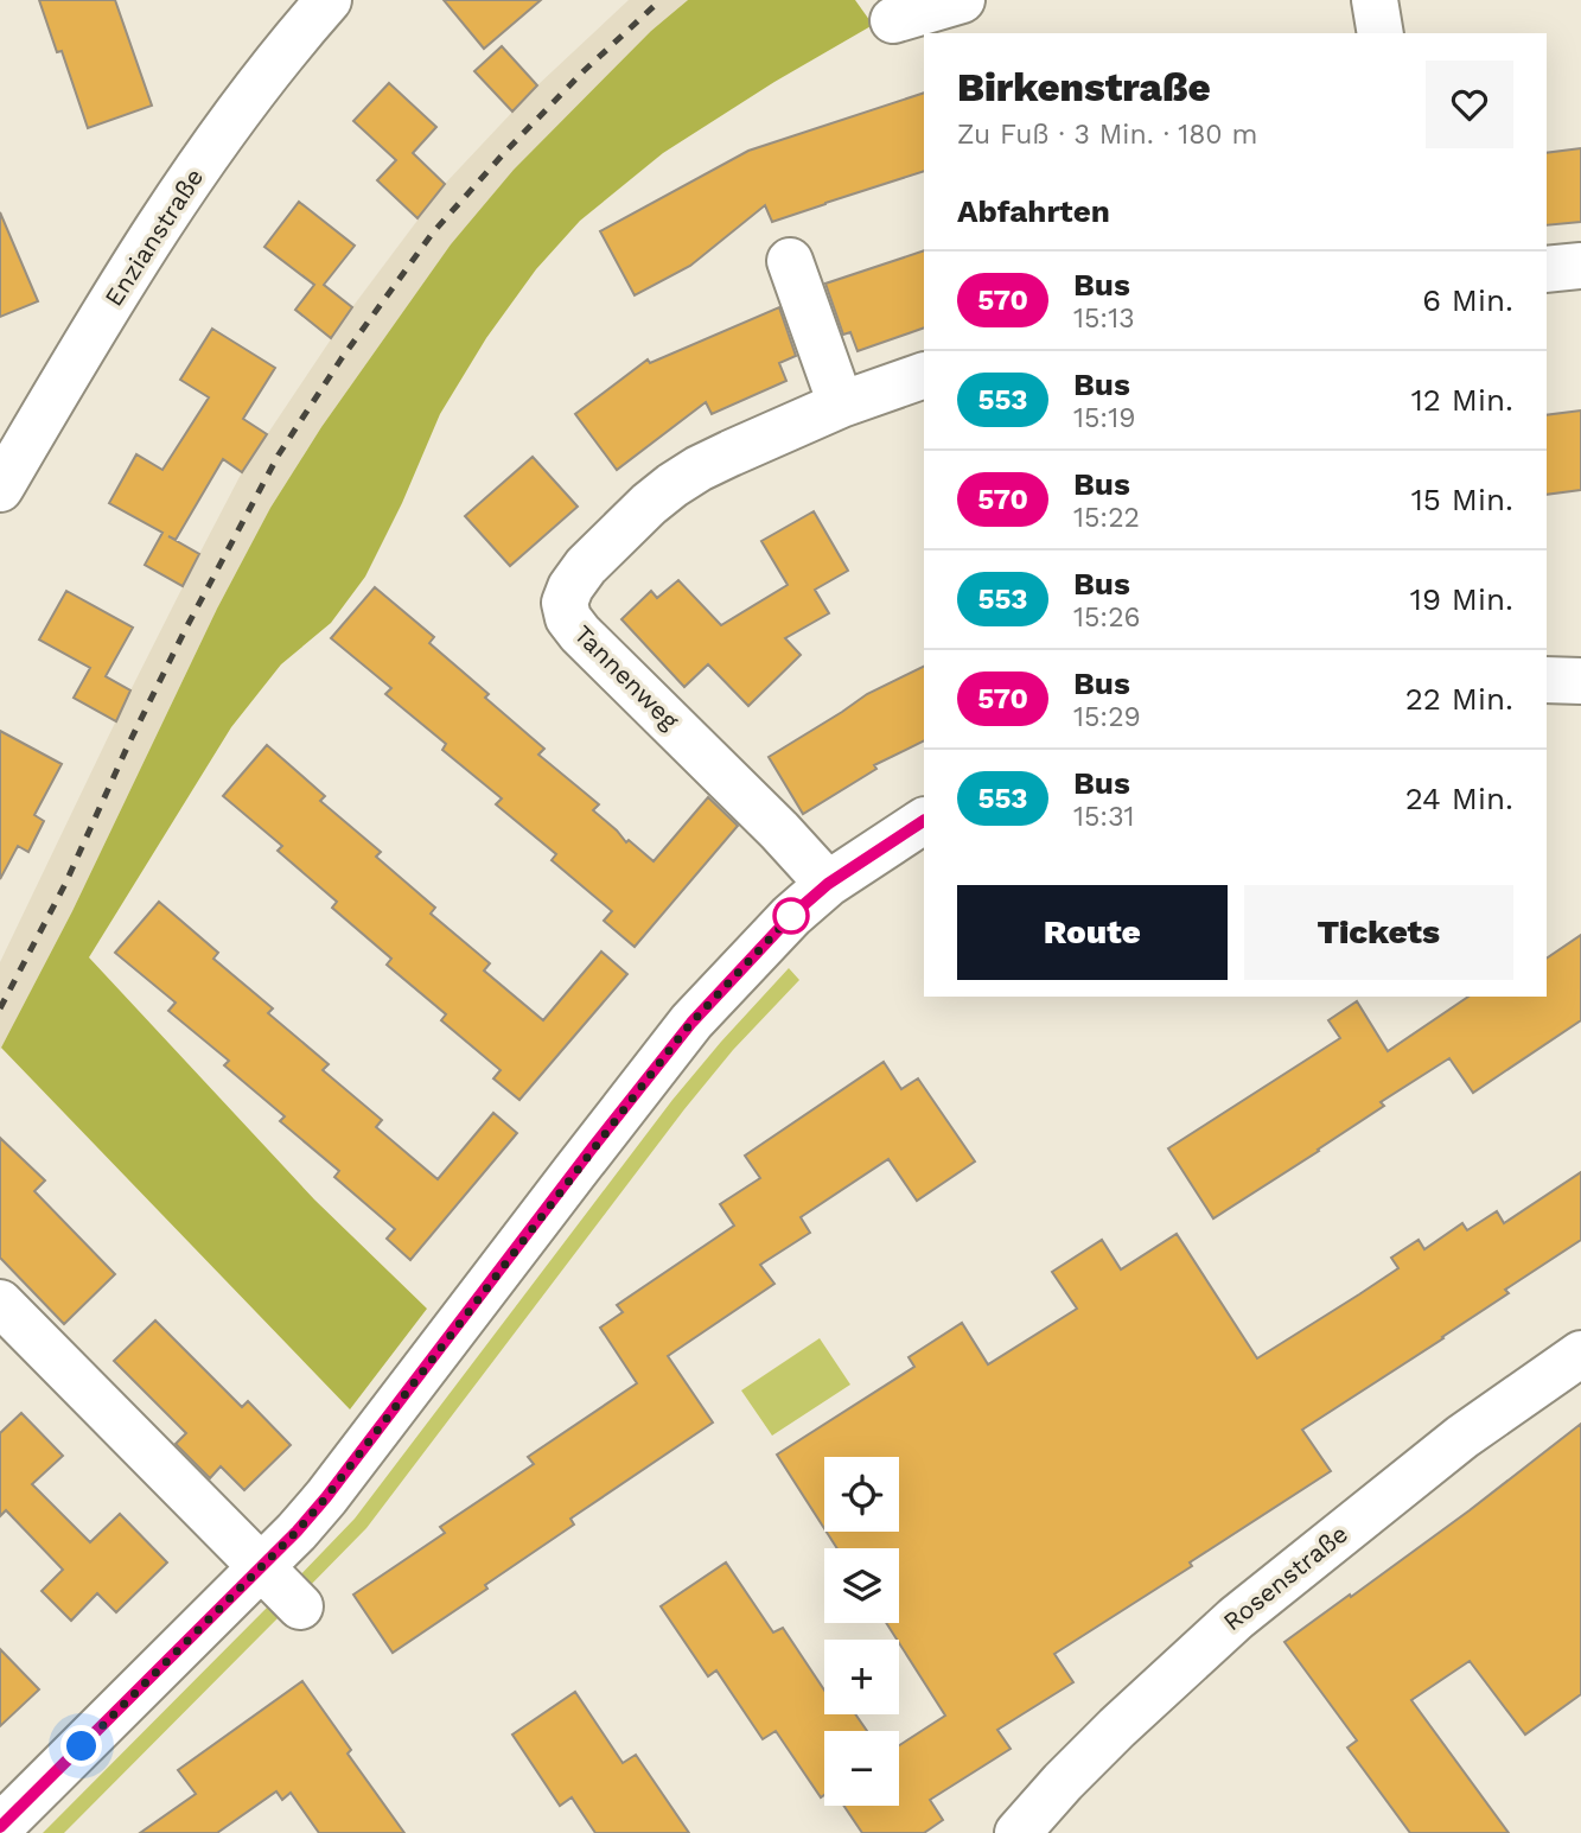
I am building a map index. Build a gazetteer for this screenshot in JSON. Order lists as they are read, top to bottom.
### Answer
{
  "streets": {
    "street": ["Enzianstraße", "Tannenweg", "Rosenstraße"]
  },
  "lines": ["bus line 570"],
  "page": {
    "heading": [
      ["Birkenstraße", "Zu Fuß · 3 Min. · 180 m"],
      "Abfahrten"
    ],
    "list": [
      {
        "mark": "570",
        "name": "Bus",
        "note": "15:13",
        "value": "6 Min."
      },
      {
        "mark": "553",
        "name": "Bus",
        "note": "15:19",
        "value": "12 Min."
      },
      {
        "mark": "570",
        "name": "Bus",
        "note": "15:22",
        "value": "15 Min."
      },
      {
        "mark": "553",
        "name": "Bus",
        "note": "15:26",
        "value": "19 Min."
      },
      {
        "mark": "570",
        "name": "Bus",
        "note": "15:29",
        "value": "22 Min."
      },
      {
        "mark": "553",
        "name": "Bus",
        "note": "15:31",
        "value": "24 Min."
      }
    ],
    "buttons": ["Route", "Tickets"],
    "map_buttons": ["+", "−"]
  }
}
